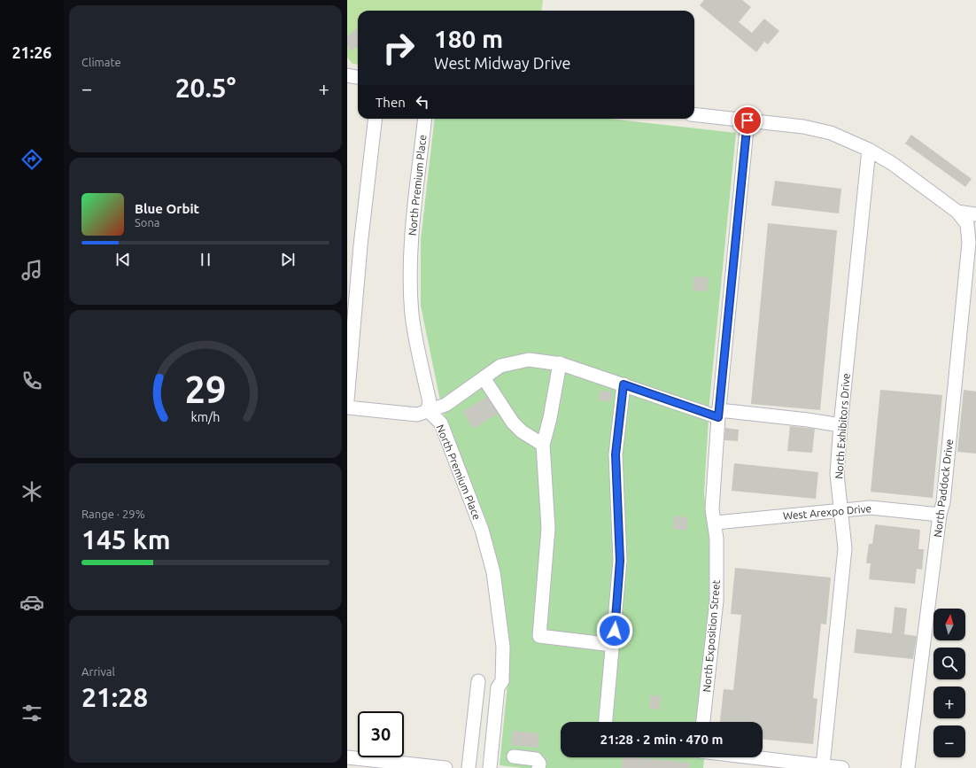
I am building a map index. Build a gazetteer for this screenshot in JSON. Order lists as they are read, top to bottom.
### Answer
{
  "streets": {
    "street": [
      "North Premium Place",
      "North Exhibitors Drive",
      "North Paddock Drive",
      "West Arexpo Drive",
      "North Exposition Street"
    ]
  },
  "crossings": [
    ["North Exhibitors Drive", "West Arexpo Drive"],
    ["North Paddock Drive", "West Arexpo Drive"],
    ["West Arexpo Drive", "North Exposition Street"]
  ],
  "north": "top",
  "page": {
    "tabs": "21:26",
    "tile": [
      "Climate",
      ["Range · 29%", "145 km"],
      ["Arrival", "21:28"]
    ],
    "turn": ["180 m", "West Midway Drive"],
    "heat": ["−", "20.5°", "+"],
    "then": "Then",
    "song": ["Blue Orbit", "Sona"],
    "map_buttons": ["+", "−"],
    "limit": "30",
    "trip": "21:28 · 2 min · 470 m",
    "gauge": ["29", "km/h"]
  }
}
